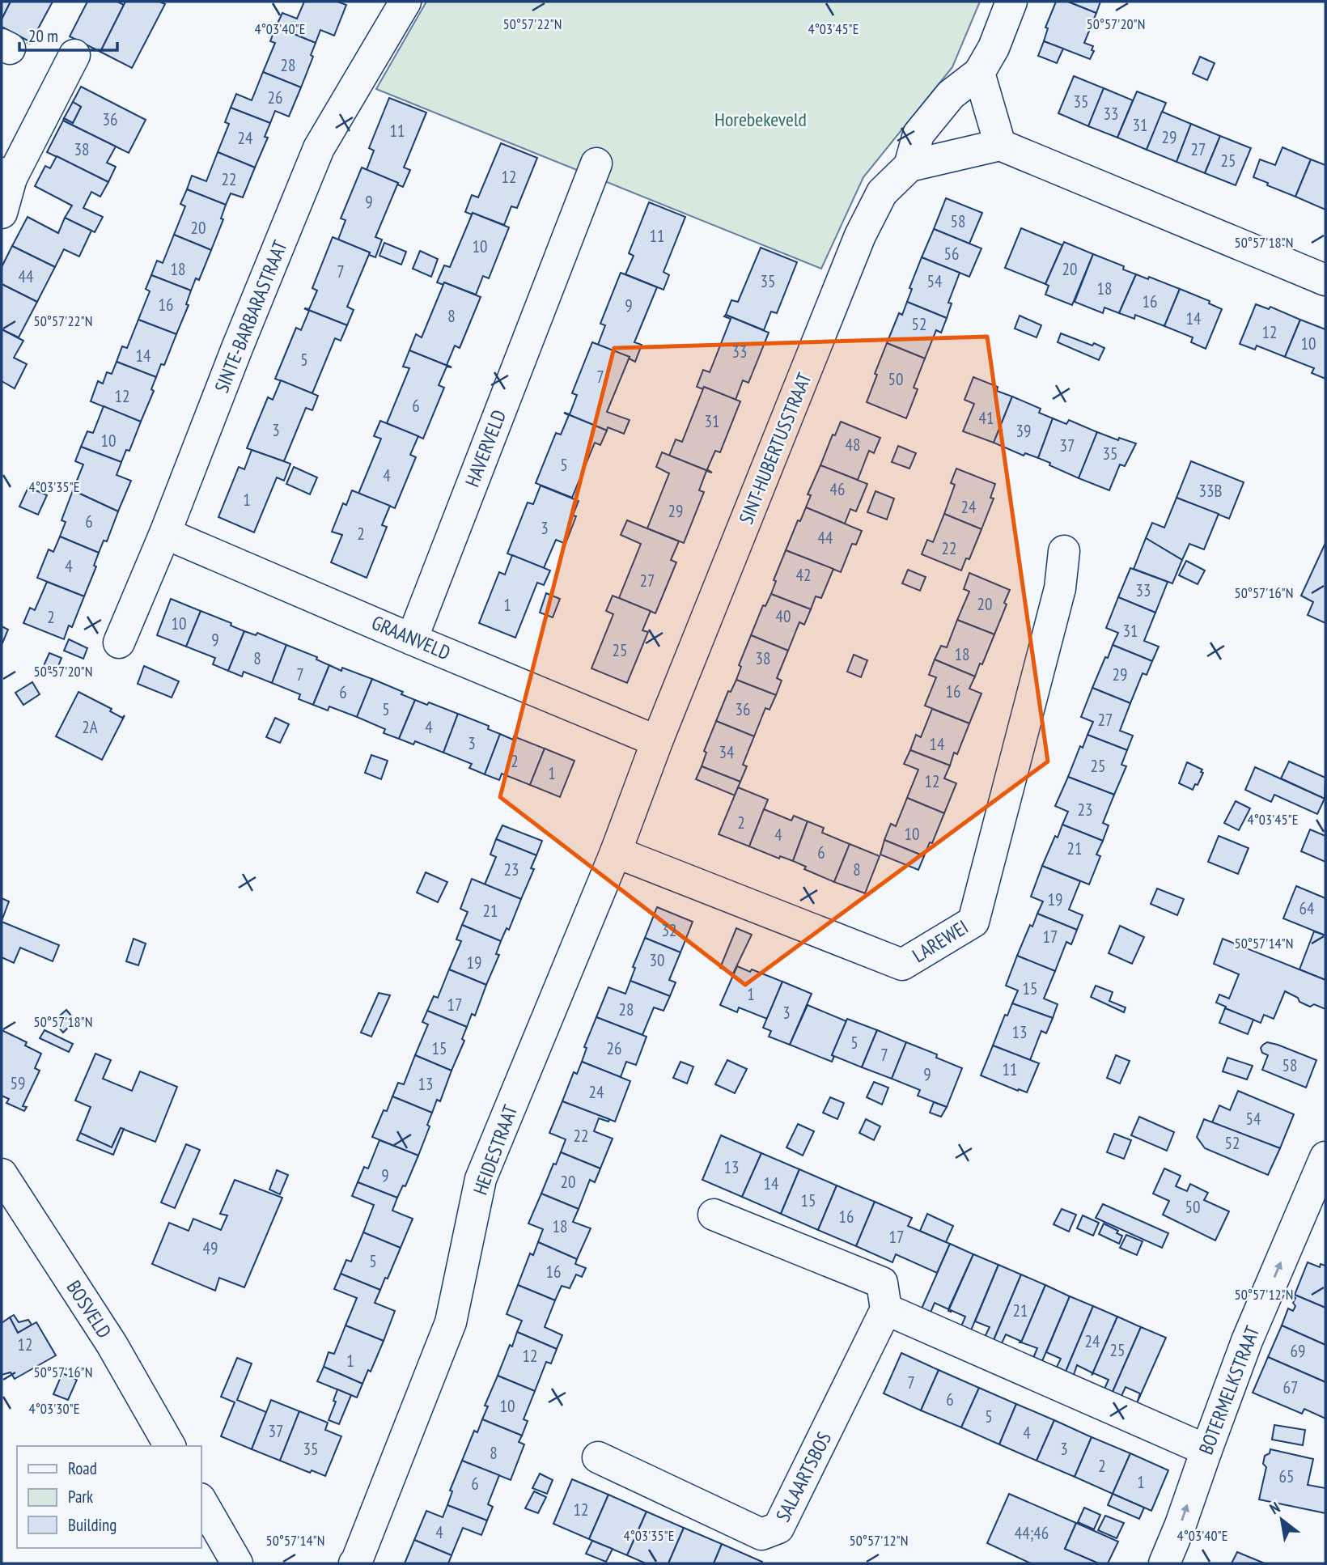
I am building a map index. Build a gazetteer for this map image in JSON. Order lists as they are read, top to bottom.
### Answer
{
  "streets": {
    "street": [
      "SINTE-BARBARASTRAAT",
      "HAVERVELD",
      "SINT-HUBERTUSSTRAAT",
      "GRAANVELD",
      "LAREWEI",
      "HEIDESTRAAT",
      "BOSVELD",
      "BOTERMELKSTRAAT",
      "SALAARTSBOS"
    ]
  },
  "crossings": [
    ["SINTE-BARBARASTRAAT", "GRAANVELD"],
    ["HAVERVELD", "GRAANVELD"],
    ["SINT-HUBERTUSSTRAAT", "GRAANVELD"],
    ["SINT-HUBERTUSSTRAAT", "HEIDESTRAAT"],
    ["GRAANVELD", "HEIDESTRAAT"],
    ["LAREWEI", "HEIDESTRAAT"]
  ],
  "one_way": ["BOTERMELKSTRAAT"],
  "parks": ["Horebekeveld"],
  "house_numbers": [
    "28",
    "26",
    "35",
    "33",
    "36",
    "31",
    "11",
    "29",
    "24",
    "38",
    "27",
    "25",
    "12",
    "22",
    "9",
    "58",
    "20",
    "11",
    "10",
    "56",
    "18",
    "20",
    "7",
    "44",
    "35",
    "54",
    "18",
    "16",
    "16",
    "9",
    "8",
    "14",
    "52",
    "12",
    "10",
    "33",
    "14",
    "5",
    "7",
    "50",
    "12",
    "6",
    "41",
    "31",
    "3",
    "39",
    "10",
    "48",
    "37",
    "35",
    "5",
    "4",
    "46",
    "33B",
    "1",
    "24",
    "29",
    "6",
    "3",
    "2",
    "44",
    "22",
    "4",
    "42",
    "27",
    "33",
    "20",
    "1",
    "40",
    "2",
    "10",
    "31",
    "9",
    "25",
    "18",
    "8",
    "38",
    "7",
    "29",
    "16",
    "6",
    "5",
    "36",
    "27",
    "2A",
    "4",
    "3",
    "14",
    "34",
    "2",
    "25",
    "1",
    "12",
    "23",
    "2",
    "10",
    "4",
    "21",
    "6",
    "23",
    "8",
    "19",
    "64",
    "21",
    "32",
    "17",
    "30",
    "19",
    "15",
    "1",
    "17",
    "28",
    "3",
    "13",
    "5",
    "15",
    "26",
    "7",
    "58",
    "11",
    "9",
    "59",
    "13",
    "24",
    "54",
    "22",
    "52",
    "13",
    "9",
    "20",
    "14",
    "15",
    "50",
    "16",
    "18",
    "17",
    "49",
    "5",
    "16",
    "21",
    "24",
    "12",
    "25",
    "69",
    "12",
    "1",
    "7",
    "67",
    "6",
    "10",
    "5",
    "37",
    "4",
    "35",
    "3",
    "8",
    "2",
    "65",
    "1",
    "6",
    "12",
    "4",
    "44;46"
  ],
  "legend": ["Road", "Park", "Building"],
  "scale_bar": "20 m",
  "north": "top left",
  "coordinates": [
    "50°57'20\"N",
    "50°57'22\"N",
    "4°03'40\"E",
    "4°03'45\"E",
    "50°57'18\"N",
    "4°03'35\"E",
    "50°57'16\"N",
    "50°57'14\"N",
    "50°57'12\"N",
    "4°03'30\"E"
  ]
}
